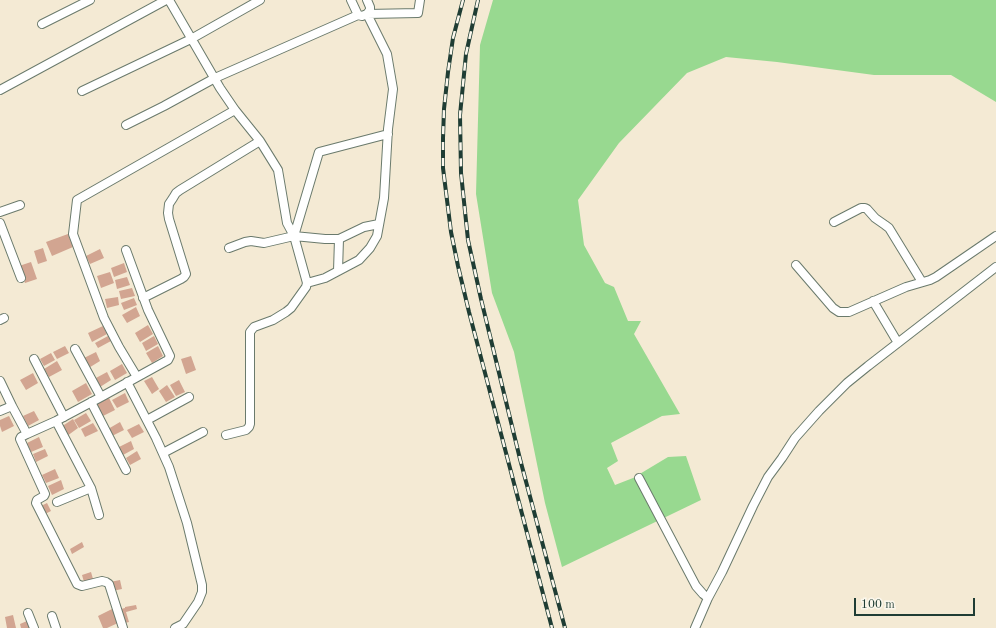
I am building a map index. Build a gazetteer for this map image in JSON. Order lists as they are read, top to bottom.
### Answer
{
  "scale_bar": "100 m"
}
